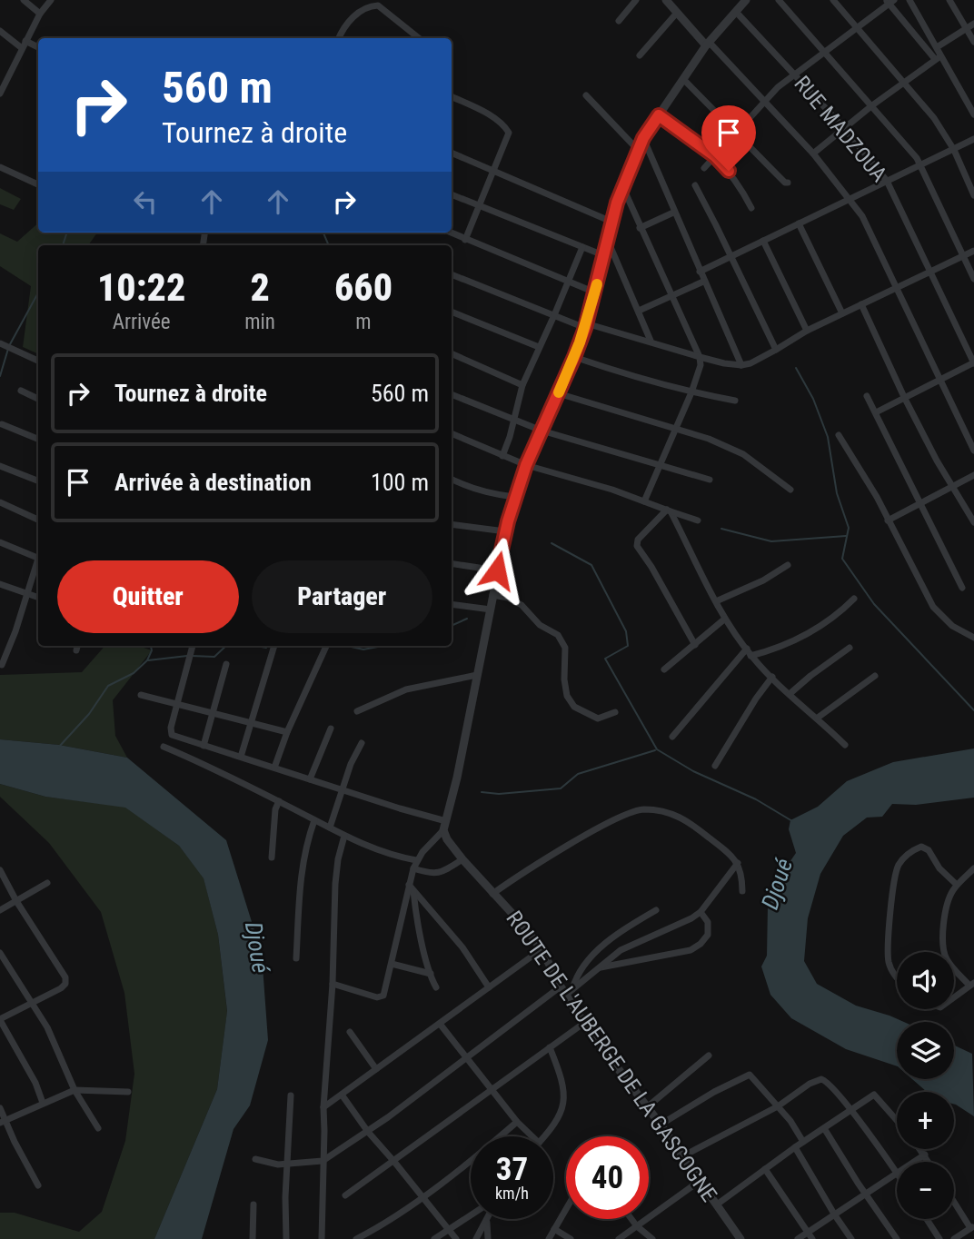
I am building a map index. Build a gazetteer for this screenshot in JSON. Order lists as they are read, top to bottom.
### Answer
{
  "streets": {
    "street": ["RUE MADZOUA", "ROUTE DE L'AUBERGE DE LA GASCOGNE"]
  },
  "water": ["Djoué"],
  "page": {
    "turn": ["560 m", "Tournez à droite"],
    "eta": [
      "10:22",
      "Arrivée",
      "2",
      "min",
      "660",
      "m"
    ],
    "list": [
      {
        "name": "Tournez à droite",
        "value": "560 m"
      },
      {
        "name": "Arrivée à destination",
        "value": "100 m"
      }
    ],
    "buttons": ["Quitter", "Partager"],
    "map_buttons": ["+", "−"],
    "speed": "37 km/h",
    "limit": "40"
  }
}
